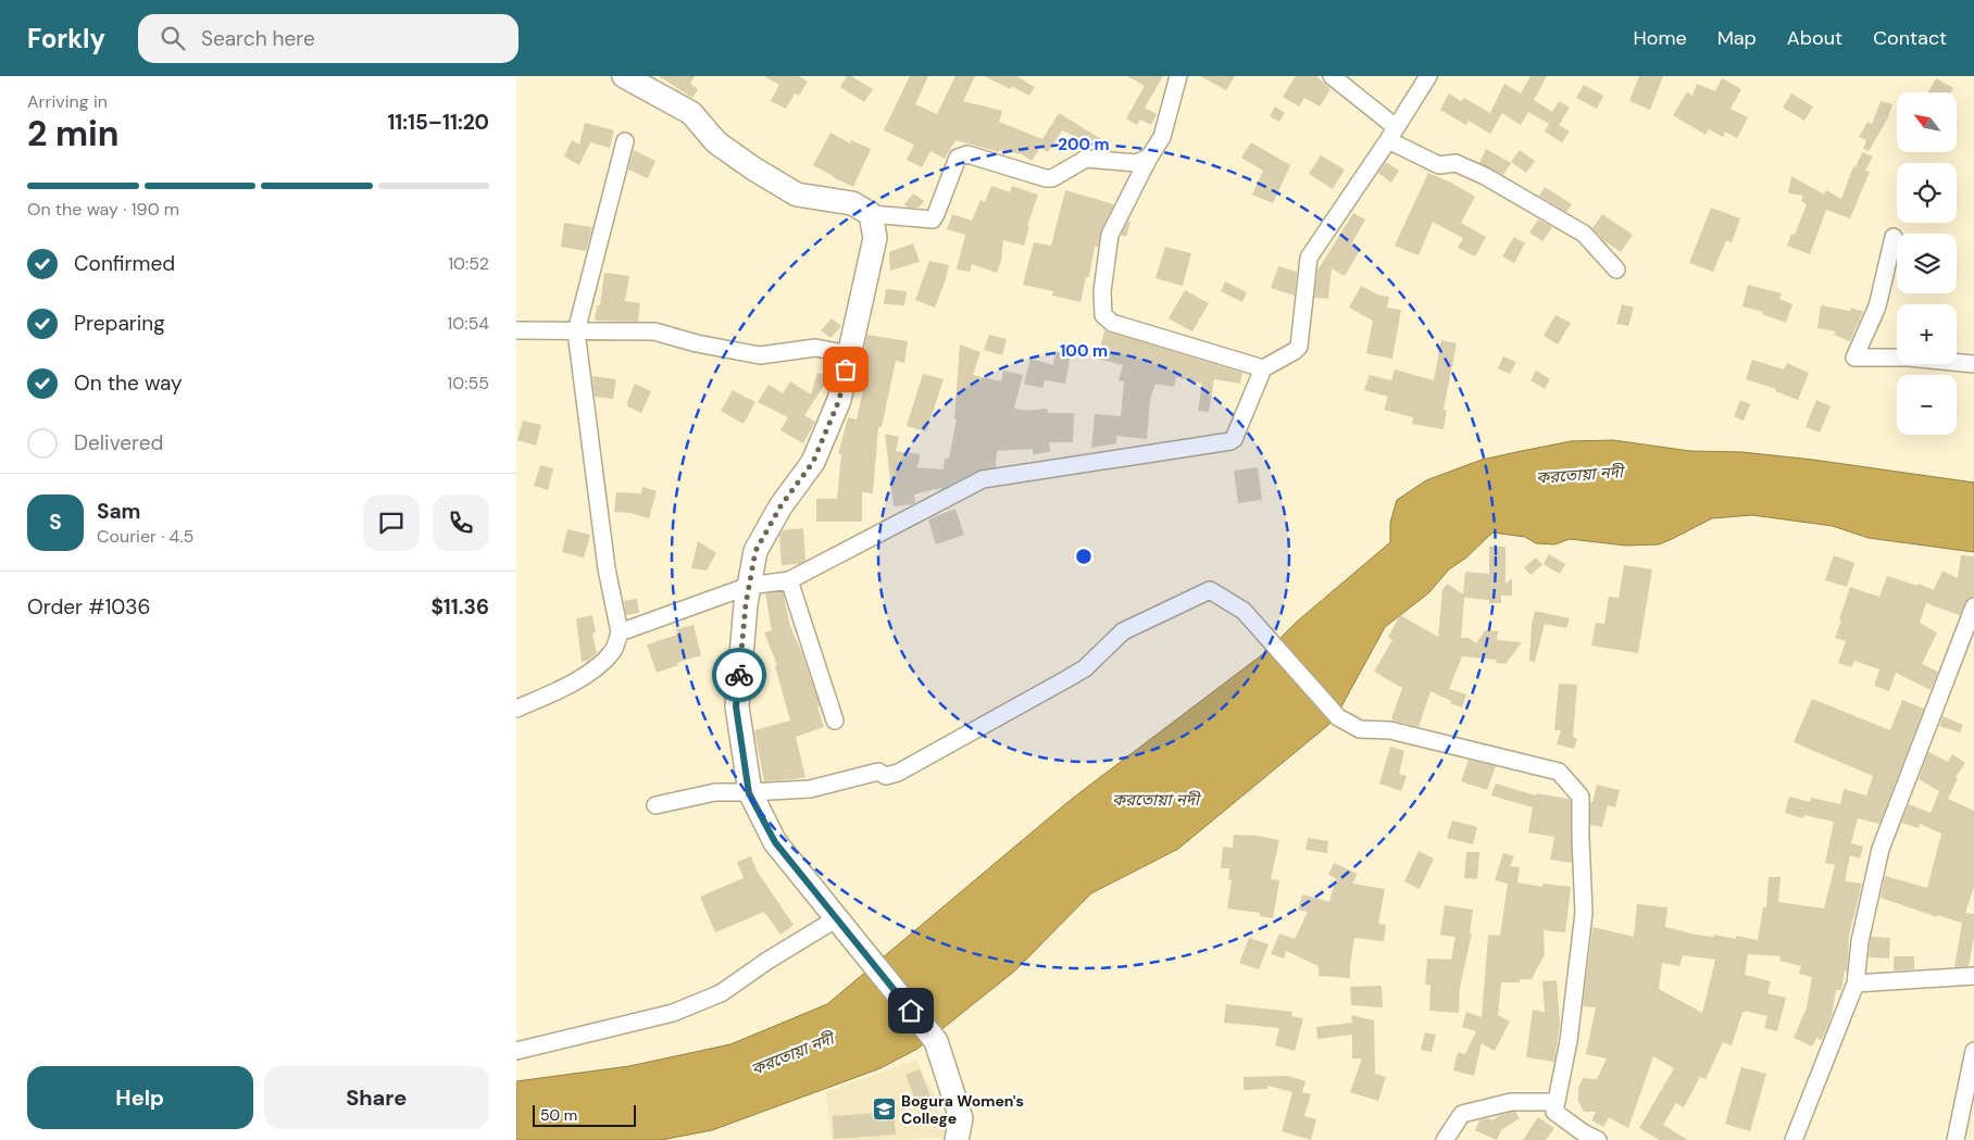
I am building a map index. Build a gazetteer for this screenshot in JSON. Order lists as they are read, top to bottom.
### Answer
{
  "water": ["করতোয়া নদী"],
  "places": {
    "school or university": ["Bogura Women's College"]
  },
  "scale_bar": "50 m",
  "north": "top left",
  "page": {
    "header": "Forkly",
    "search": "Search here",
    "nav": [
      "Home",
      "Map",
      "About",
      "Contact"
    ],
    "heading": ["2 min", "Arriving in", "11:15–11:20"],
    "panel": [
      "Sam",
      "Courier · 4.5",
      "Order #1036",
      "$11.36"
    ],
    "map_buttons": ["+", "−"],
    "bar": "On the way · 190 m",
    "list": [
      ["Confirmed", "10:52"],
      ["Preparing", "10:54"],
      ["On the way", "10:55"],
      "Delivered"
    ],
    "round": "S",
    "buttons": ["Help", "Share"],
    "scale": "50 m"
  },
  "rings": ["200 m", "100 m"]
}
